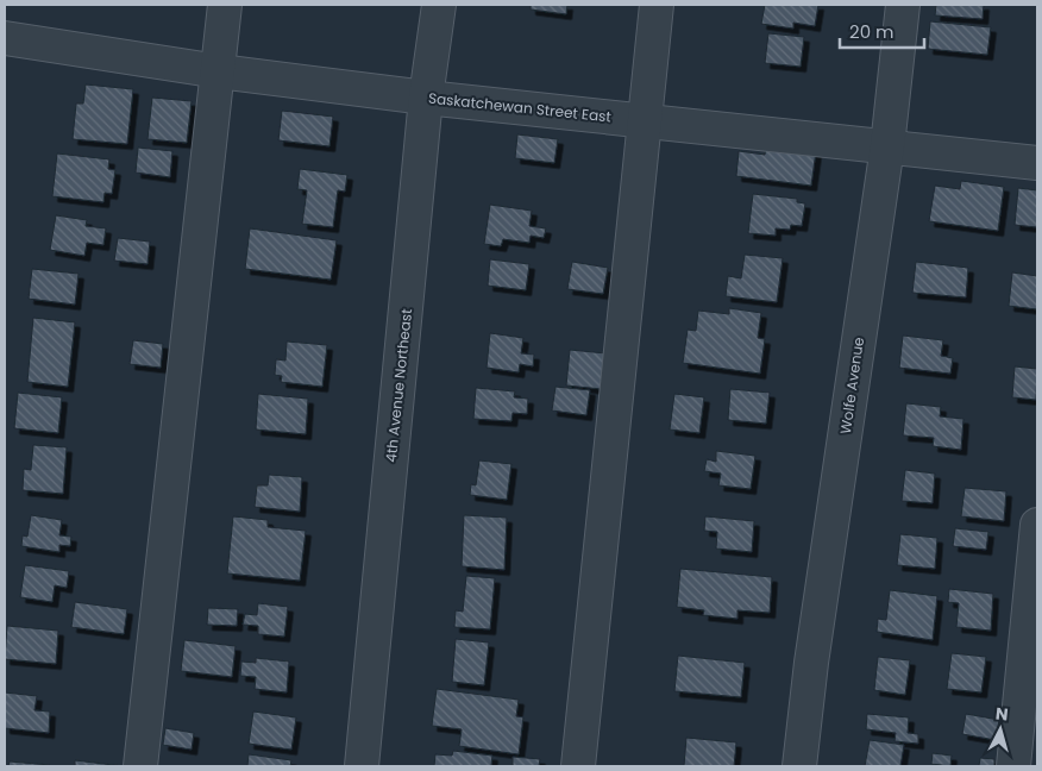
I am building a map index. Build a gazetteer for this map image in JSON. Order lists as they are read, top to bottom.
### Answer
{
  "streets": {
    "street": ["Saskatchewan Street East", "4th Avenue Northeast", "Wolfe Avenue"]
  },
  "crossings": [
    ["Saskatchewan Street East", "4th Avenue Northeast"],
    ["Saskatchewan Street East", "Wolfe Avenue"]
  ],
  "scale_bar": "20 m",
  "north": "top"
}
